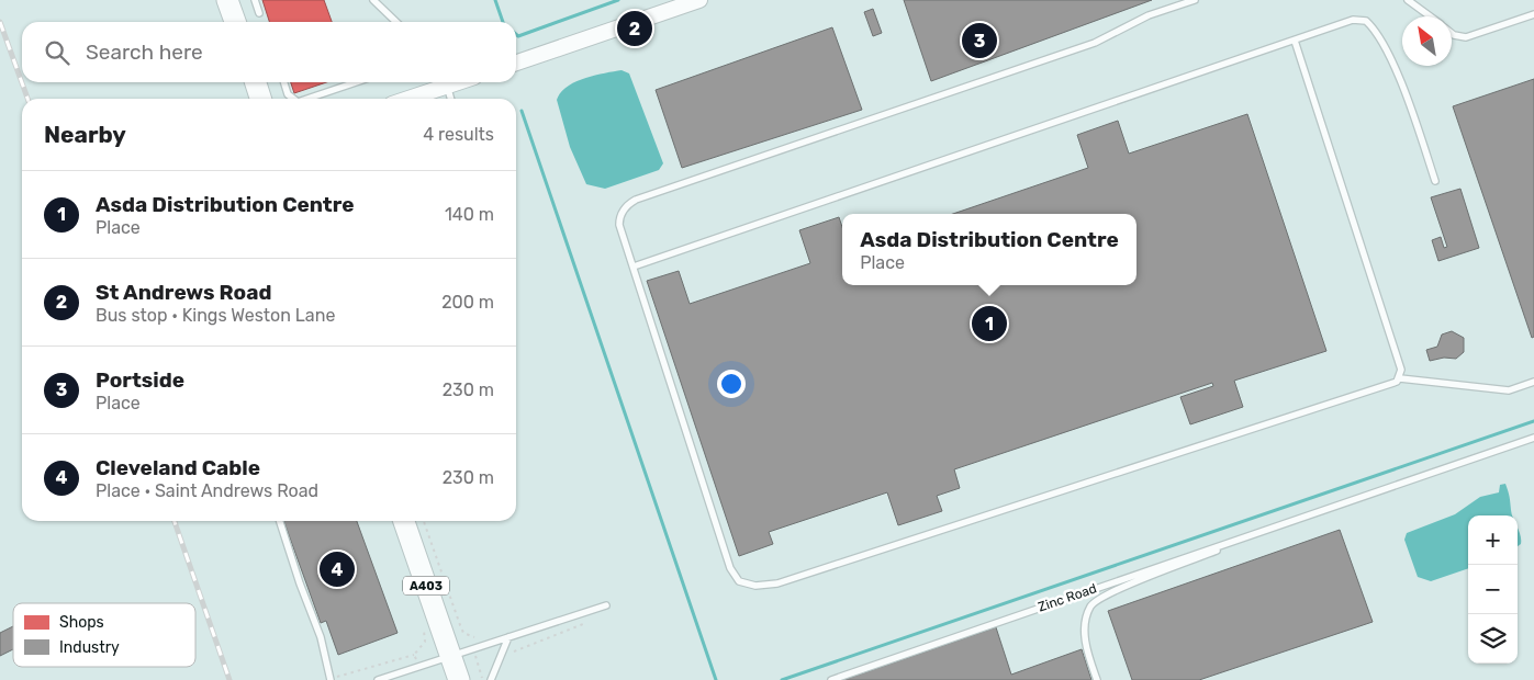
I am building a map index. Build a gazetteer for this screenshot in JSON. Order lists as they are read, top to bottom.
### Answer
{
  "streets": {
    "highway": ["A403"],
    "lane": ["Zinc Road"]
  },
  "legend": ["Shops", "Industry"],
  "north": "top left",
  "page": {
    "pins": [
      "2",
      "3",
      "1",
      "4"
    ],
    "search": "Search here",
    "heading": ["Nearby", "4 results"],
    "list": [
      {
        "mark": "1",
        "name": "Asda Distribution Centre",
        "note": "Place",
        "value": "140 m"
      },
      {
        "mark": "2",
        "name": "St Andrews Road",
        "note": "Bus stop · Kings Weston Lane",
        "value": "200 m"
      },
      {
        "mark": "3",
        "name": "Portside",
        "note": "Place",
        "value": "230 m"
      },
      {
        "mark": "4",
        "name": "Cleveland Cable",
        "note": "Place · Saint Andrews Road",
        "value": "230 m"
      }
    ],
    "popup": ["Asda Distribution Centre", "Place"],
    "map_buttons": ["+", "−"]
  }
}
